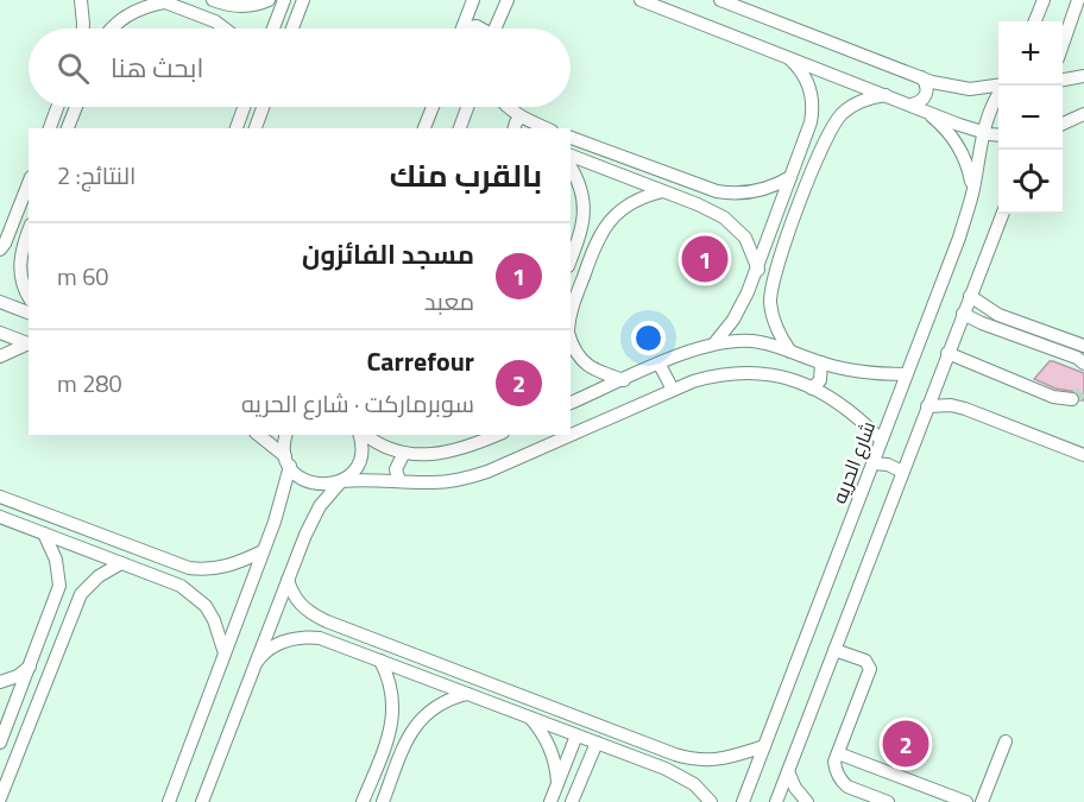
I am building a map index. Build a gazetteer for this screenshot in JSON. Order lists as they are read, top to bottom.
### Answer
{
  "streets": {
    "street": ["شارع الحريه"]
  },
  "page": {
    "map_buttons": ["+", "−"],
    "search": "ابحث هنا",
    "heading": ["بالقرب منك", "النتائج: 2"],
    "list": [
      {
        "mark": "1",
        "name": "مسجد الفائزون",
        "note": "معبد",
        "value": "60 m"
      },
      {
        "mark": "2",
        "name": "Carrefour",
        "note": "سوبرماركت · شارع الحريه",
        "value": "280 m"
      }
    ],
    "pins": ["1", "2"]
  }
}
